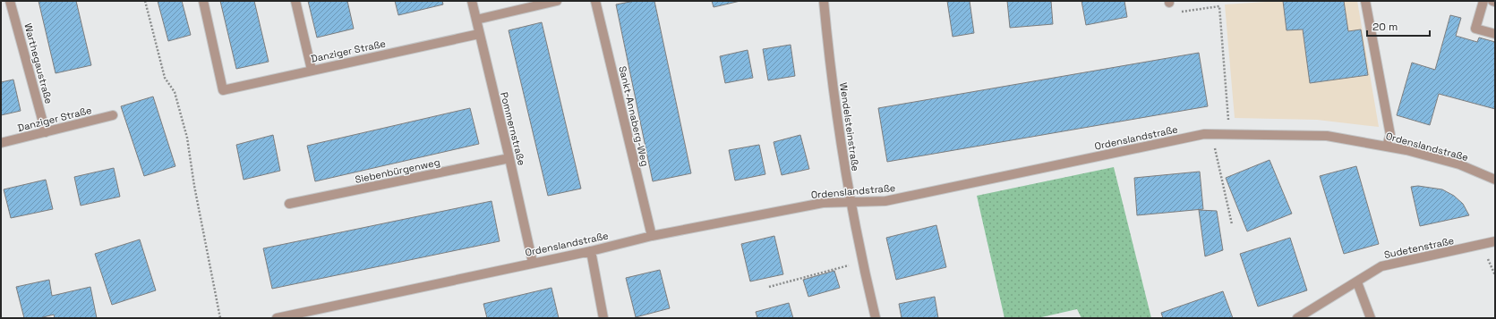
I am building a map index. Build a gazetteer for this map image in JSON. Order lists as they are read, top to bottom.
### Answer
{
  "streets": {
    "street": [
      "Danziger Straße",
      "Warthegaustraße",
      "Sankt-Annaberg-Weg",
      "Wendelsteinstraße",
      "Pommernstraße",
      "Ordenslandstraße",
      "Siebenbürgenweg",
      "Sudetenstraße"
    ]
  },
  "crossings": [
    ["Danziger Straße", "Warthegaustraße"],
    ["Danziger Straße", "Pommernstraße"],
    ["Sankt-Annaberg-Weg", "Ordenslandstraße"],
    ["Wendelsteinstraße", "Ordenslandstraße"],
    ["Pommernstraße", "Ordenslandstraße"],
    ["Pommernstraße", "Siebenbürgenweg"]
  ],
  "scale_bar": "20 m"
}
